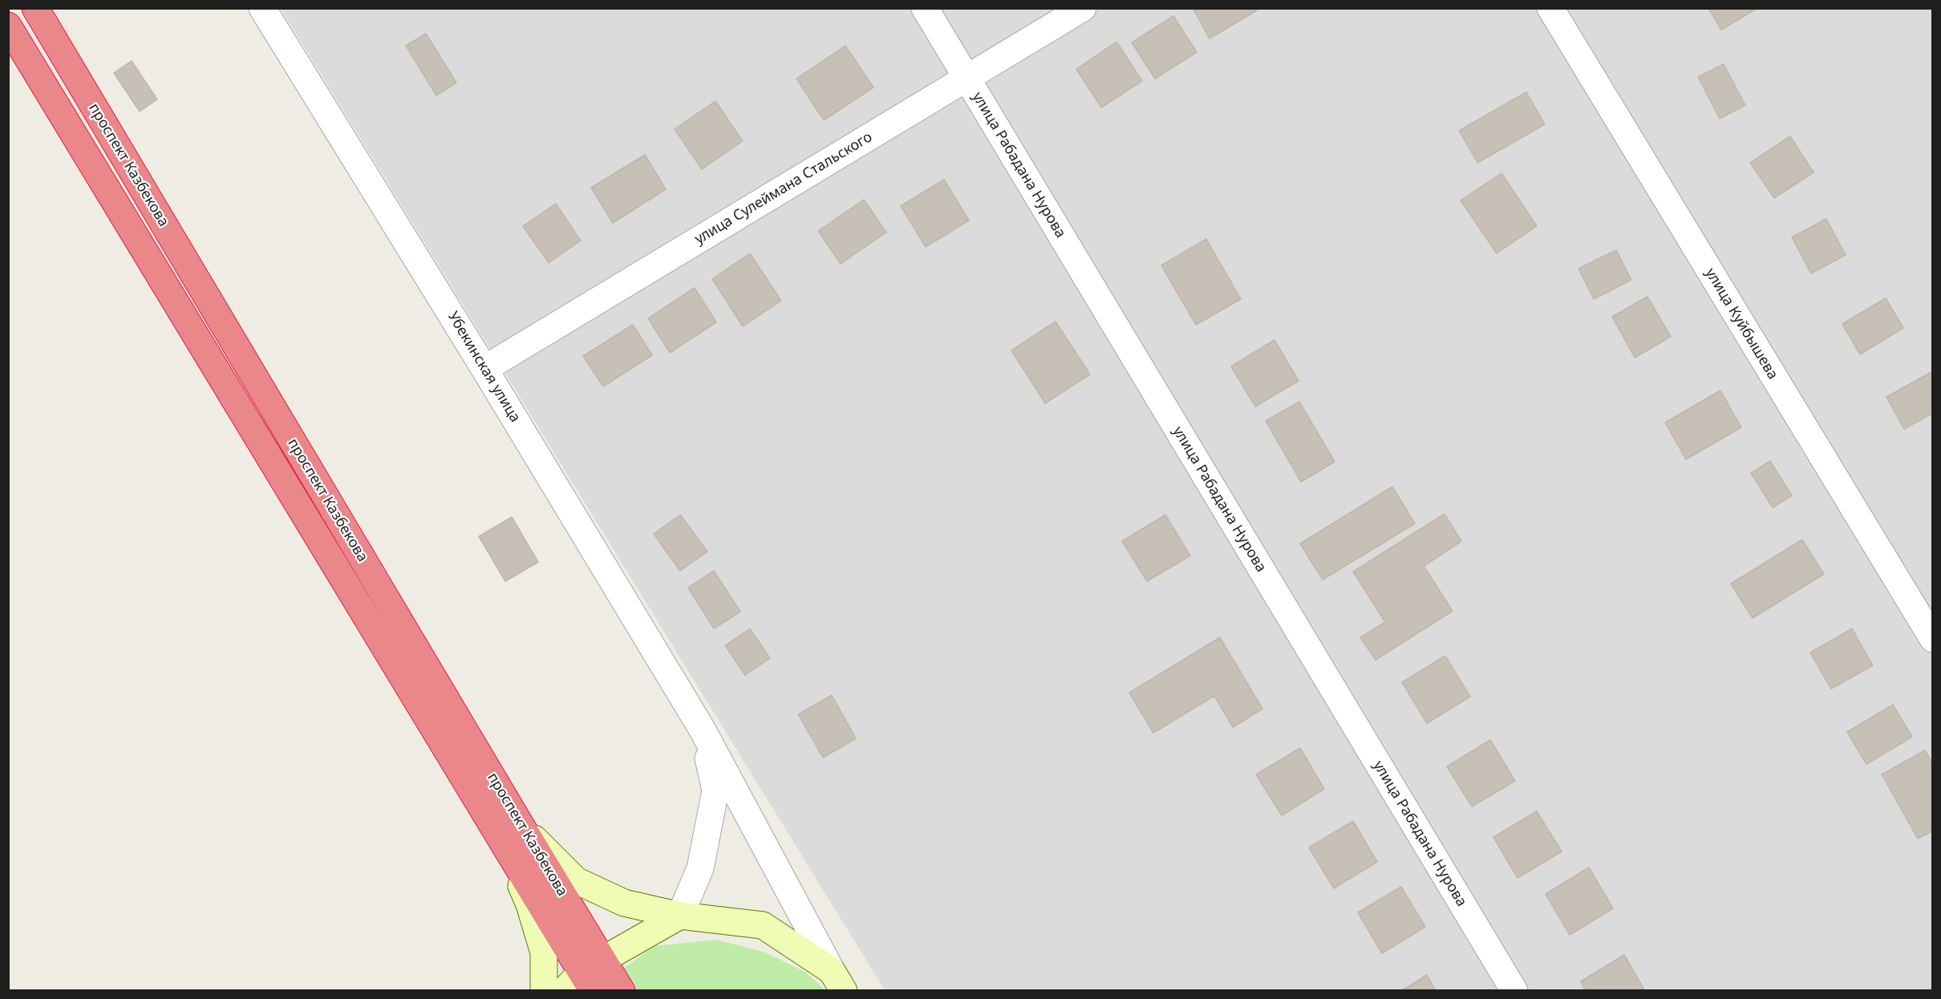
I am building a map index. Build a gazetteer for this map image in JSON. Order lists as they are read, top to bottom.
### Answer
{
  "streets": {
    "highway": ["проспект Казбекова"],
    "street": [
      "улица Рабадана Нурова",
      "улица Сулеймана Стальского",
      "улица Куйбышева",
      "Убекинская улица"
    ]
  },
  "crossings": [
    ["улица Рабадана Нурова", "улица Сулеймана Стальского"],
    ["улица Сулеймана Стальского", "Убекинская улица"]
  ]
}
